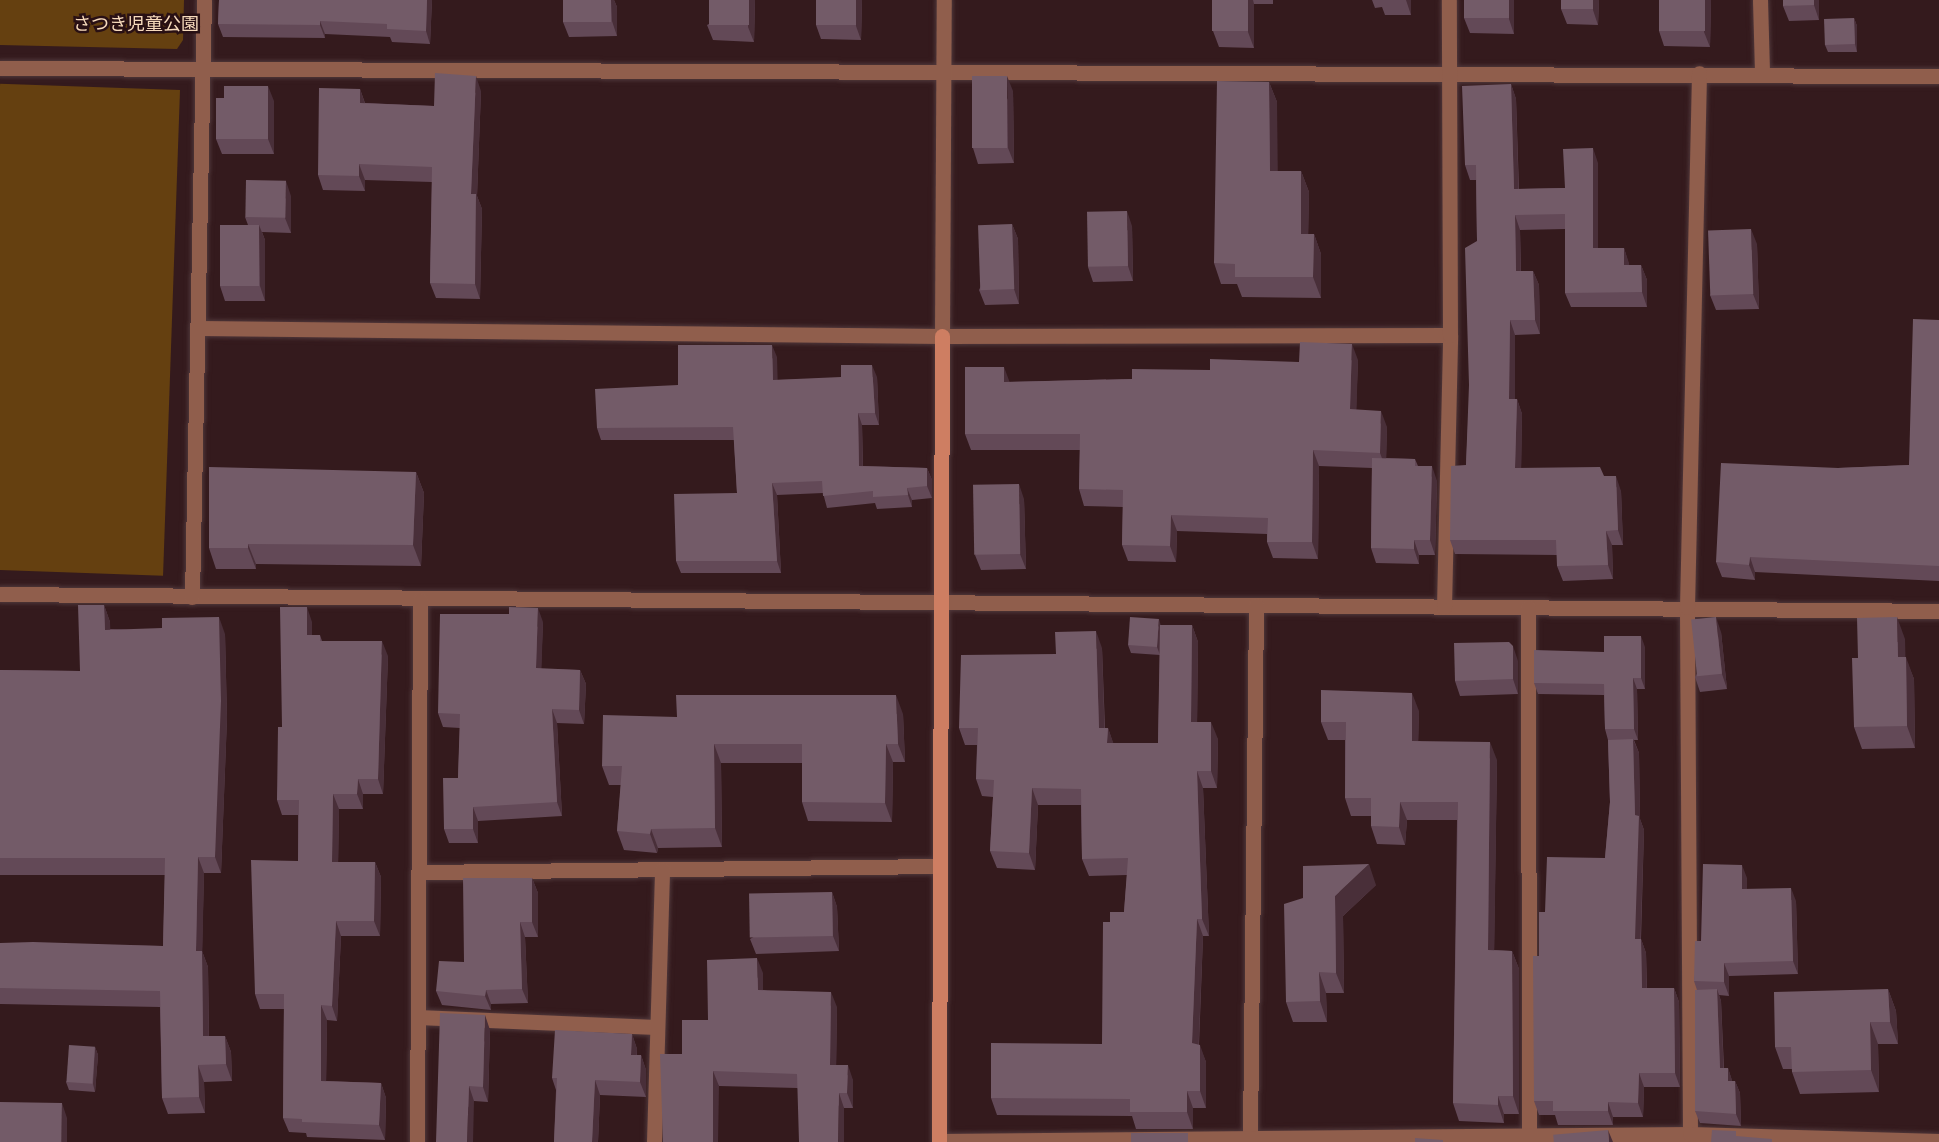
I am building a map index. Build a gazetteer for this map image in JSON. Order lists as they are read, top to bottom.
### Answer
{
  "parks": ["さつき児童公園"]
}
